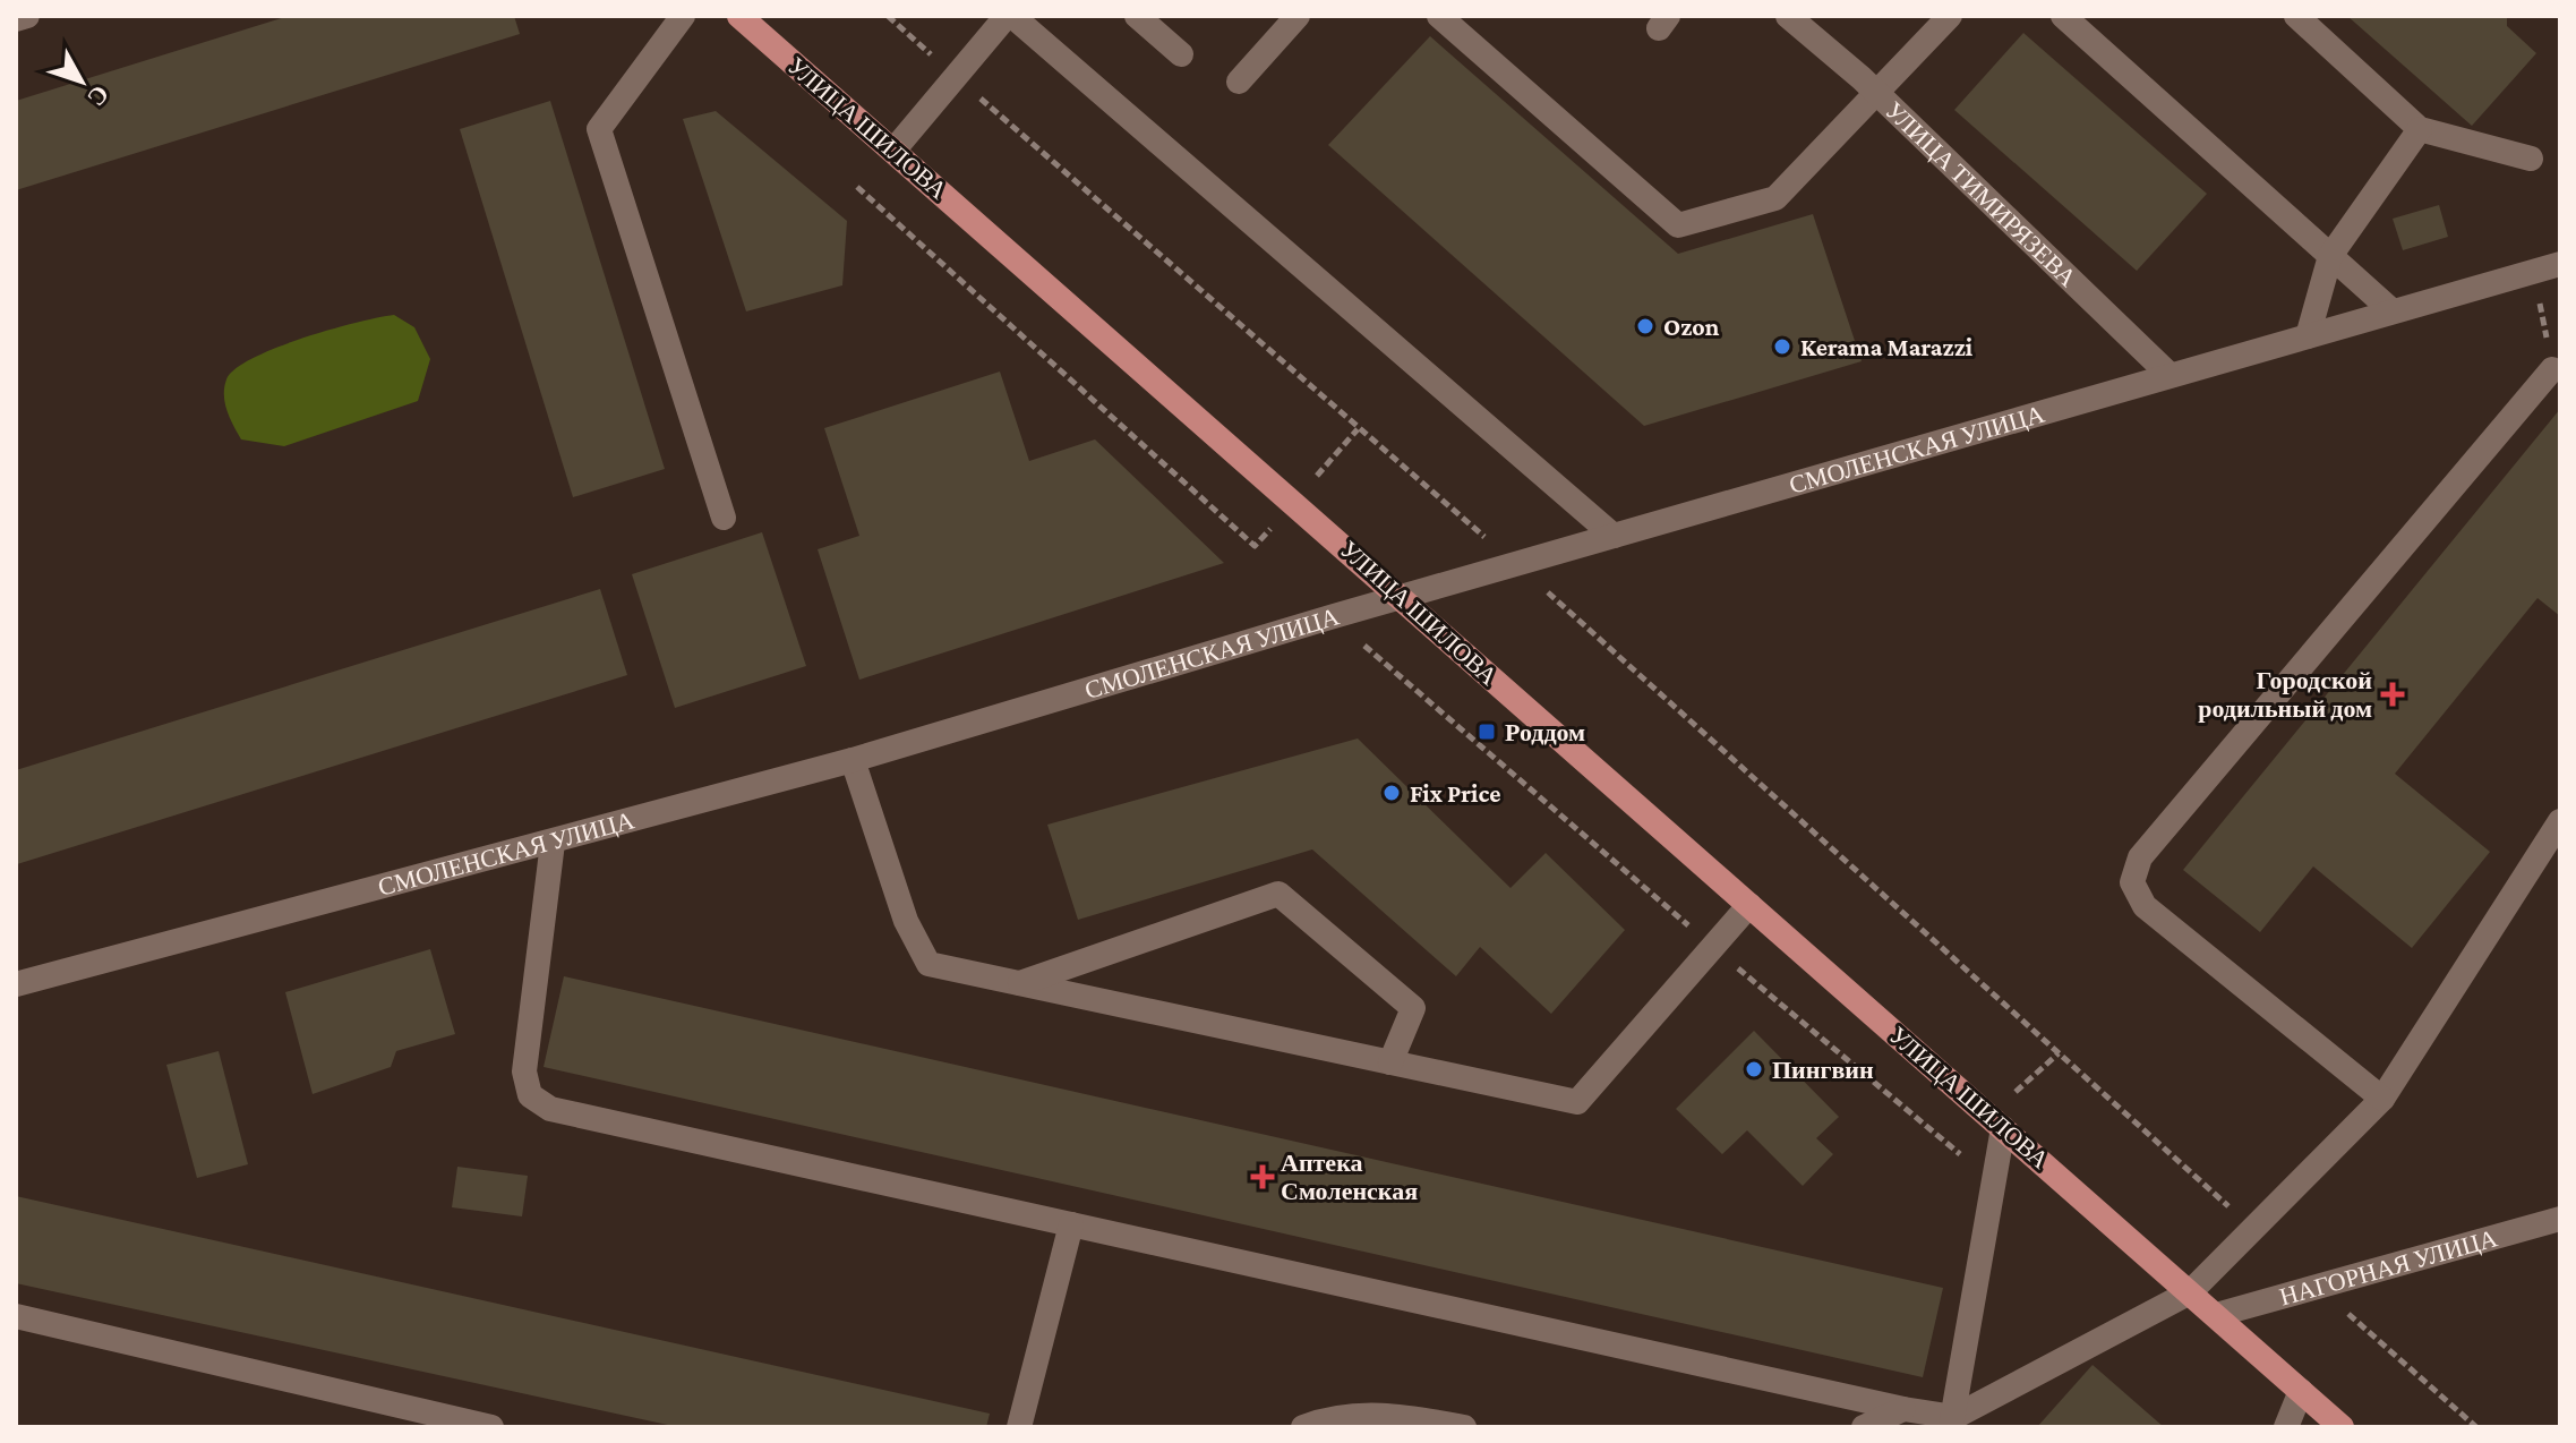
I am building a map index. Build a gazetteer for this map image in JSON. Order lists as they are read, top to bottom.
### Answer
{
  "streets": {
    "main road": ["УЛИЦА ШИЛОВА"],
    "street": ["УЛИЦА ТИМИРЯЗЕВА", "СМОЛЕНСКАЯ УЛИЦА", "НАГОРНАЯ УЛИЦА"]
  },
  "crossings": [
    ["УЛИЦА ШИЛОВА", "СМОЛЕНСКАЯ УЛИЦА"],
    ["УЛИЦА ШИЛОВА", "НАГОРНАЯ УЛИЦА"],
    ["УЛИЦА ТИМИРЯЗЕВА", "СМОЛЕНСКАЯ УЛИЦА"]
  ],
  "places": {
    "other": [
      "Ozon",
      "Kerama Marazzi",
      "Fix Price",
      "Пингвин"
    ],
    "health": ["Городской родильный дом", "Аптека Смоленская"],
    "transit": ["Роддом"]
  },
  "north": "bottom right"
}
